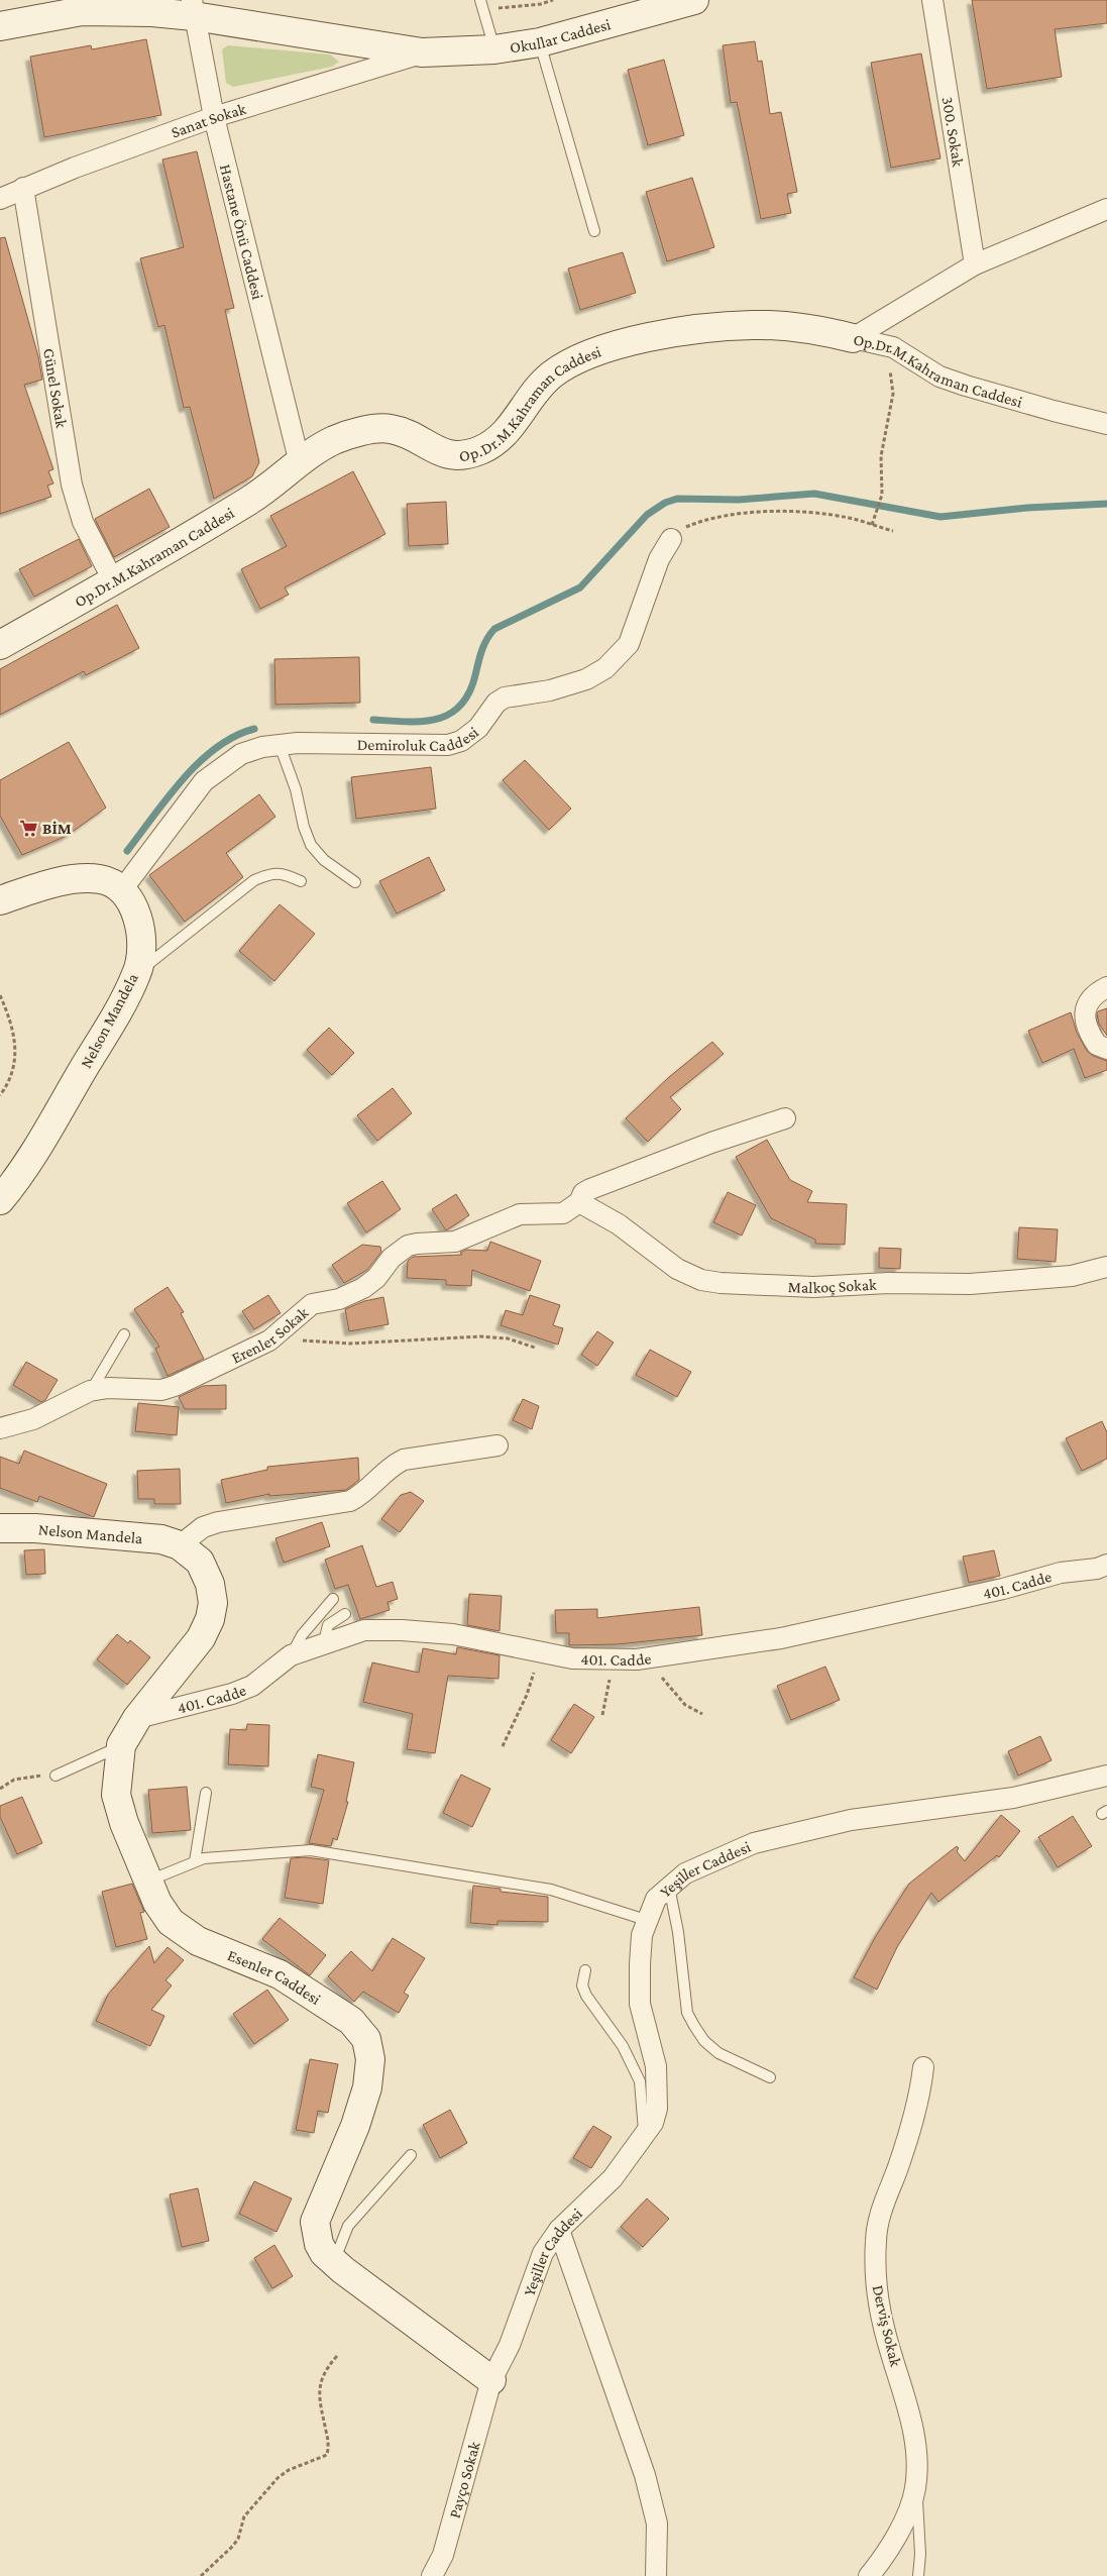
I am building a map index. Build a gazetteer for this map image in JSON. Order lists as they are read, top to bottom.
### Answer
{
  "streets": {
    "street": [
      "Okullar Caddesi",
      "Sanat Sokak",
      "300. Sokak",
      "Hastane Önü Caddesi",
      "Op.Dr.M.Kahraman Caddesi",
      "Günel Sokak",
      "Demiroluk Caddesi",
      "Nelson Mandela",
      "Malkoç Sokak",
      "Erenler Sokak",
      "401. Cadde",
      "Yeşiller Caddesi",
      "Esenler Caddesi",
      "Derviş Sokak",
      "Payço Sokak"
    ]
  },
  "crossings": [
    ["Okullar Caddesi", "Sanat Sokak"],
    ["Okullar Caddesi", "Hastane Önü Caddesi"],
    ["Sanat Sokak", "Hastane Önü Caddesi"],
    ["Sanat Sokak", "Günel Sokak"],
    ["Hastane Önü Caddesi", "Op.Dr.M.Kahraman Caddesi"],
    ["Op.Dr.M.Kahraman Caddesi", "Günel Sokak"],
    ["Demiroluk Caddesi", "Nelson Mandela"],
    ["Nelson Mandela", "Esenler Caddesi"],
    ["Malkoç Sokak", "Erenler Sokak"],
    ["401. Cadde", "Esenler Caddesi"],
    ["Yeşiller Caddesi", "Esenler Caddesi"],
    ["Yeşiller Caddesi", "Payço Sokak"],
    ["Esenler Caddesi", "Payço Sokak"]
  ],
  "places": {
    "supermarket": ["BİM"]
  }
}
